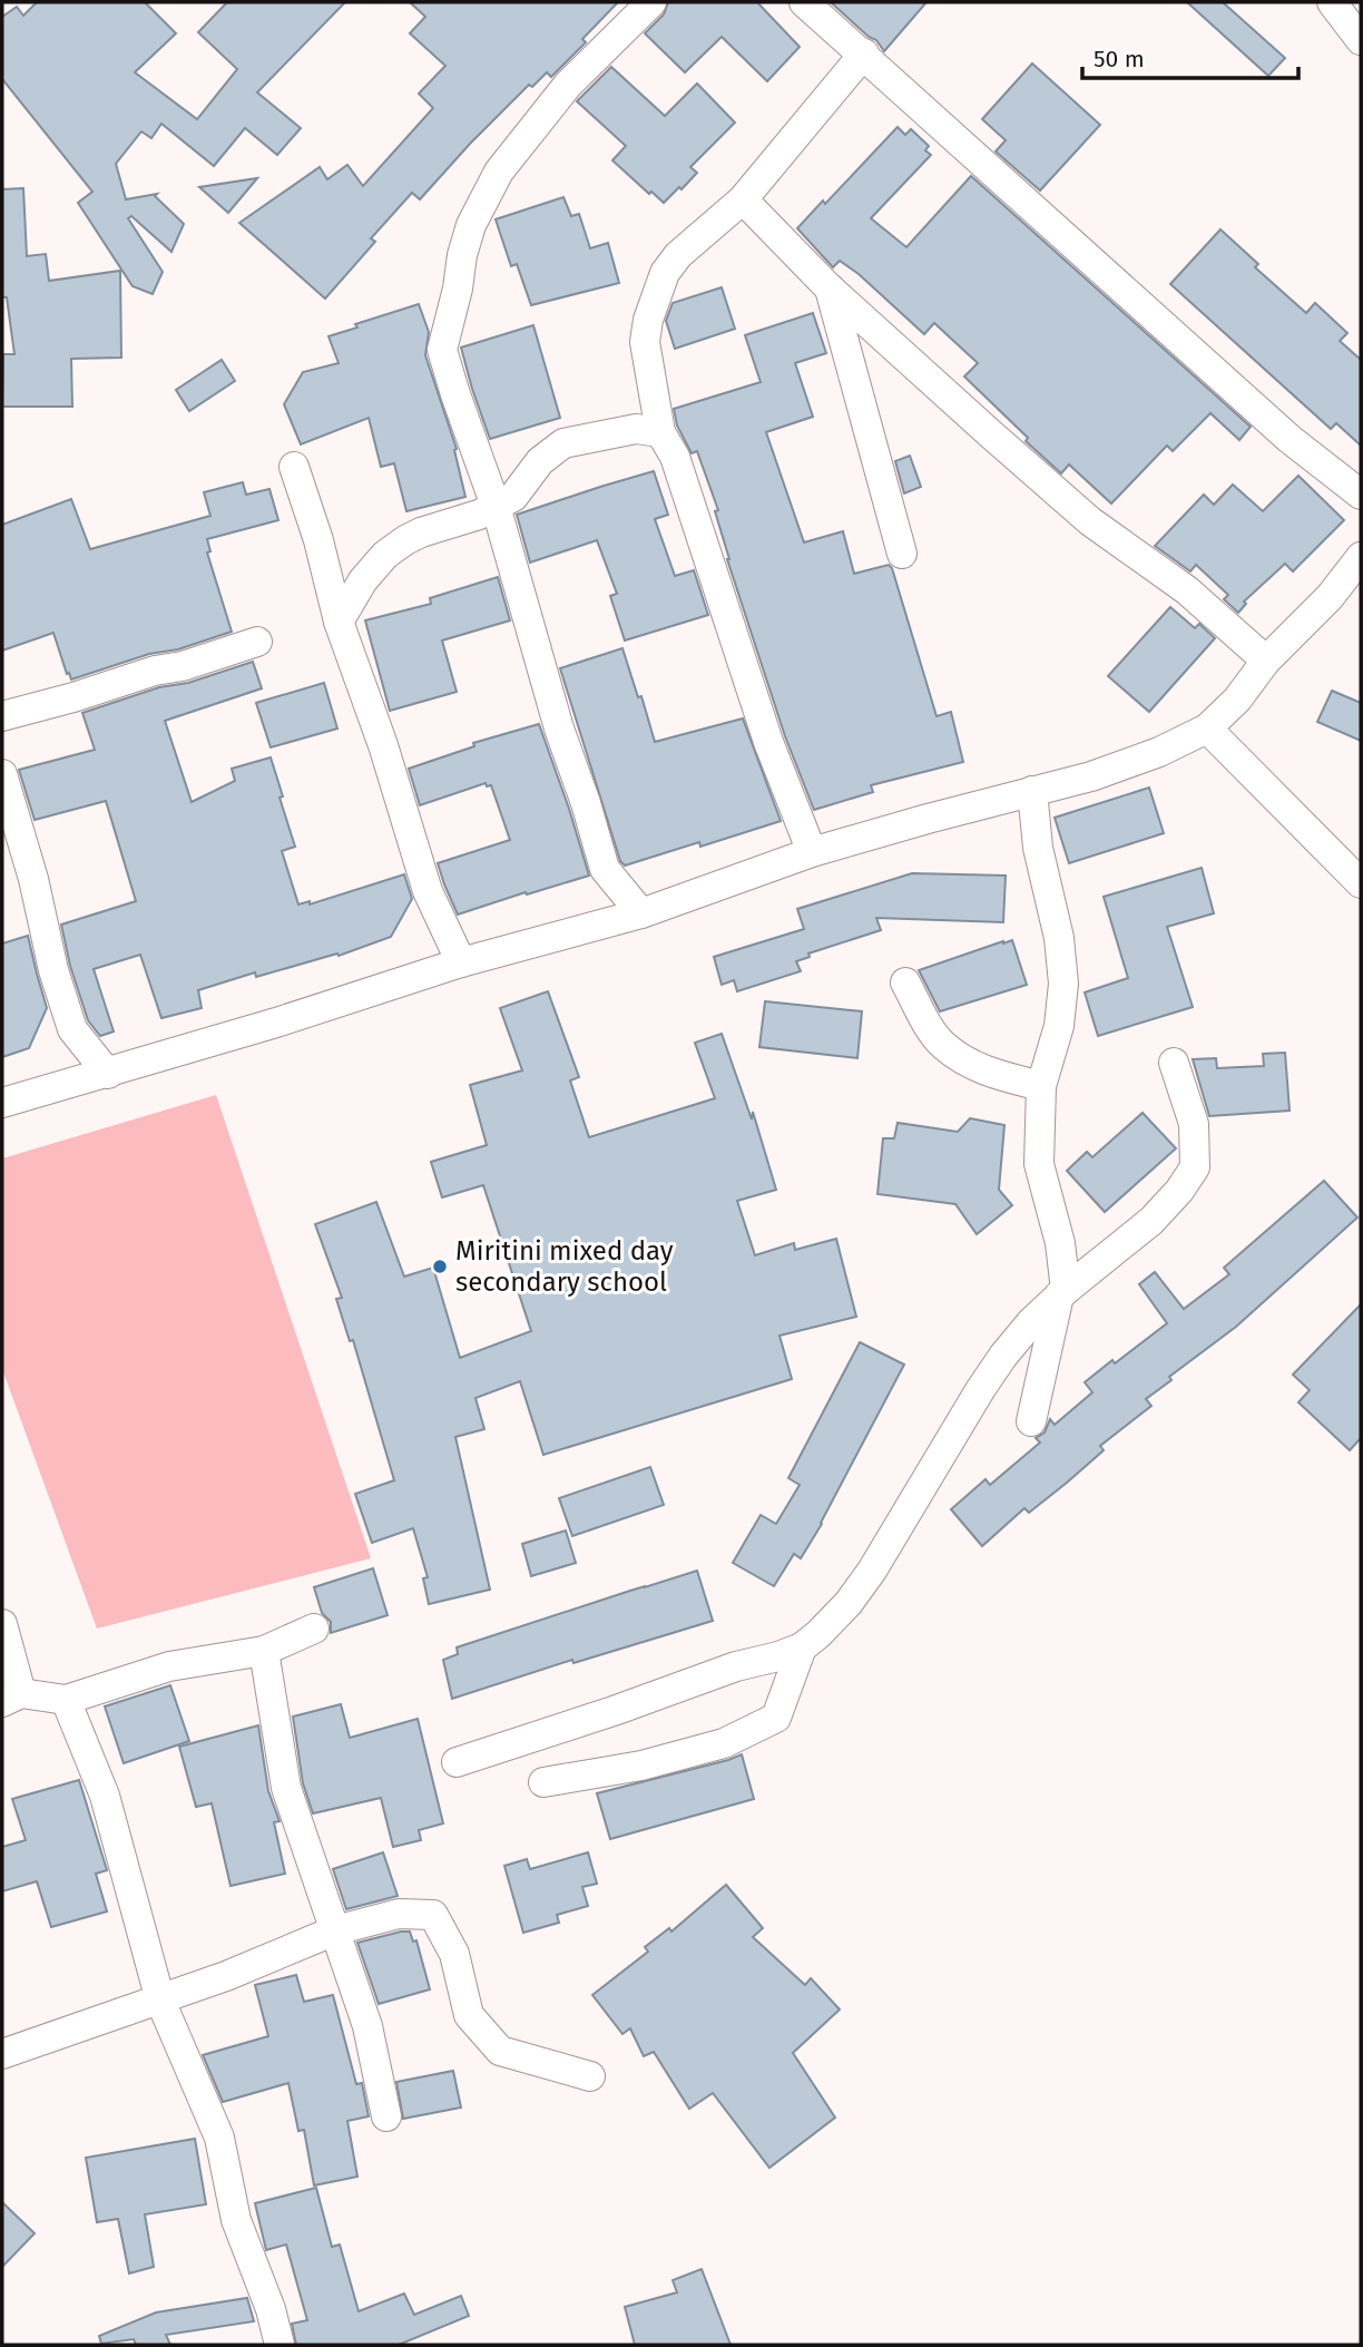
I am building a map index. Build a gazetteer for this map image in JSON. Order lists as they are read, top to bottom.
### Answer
{
  "places": ["Miritini mixed day secondary school"],
  "scale_bar": "50 m"
}
